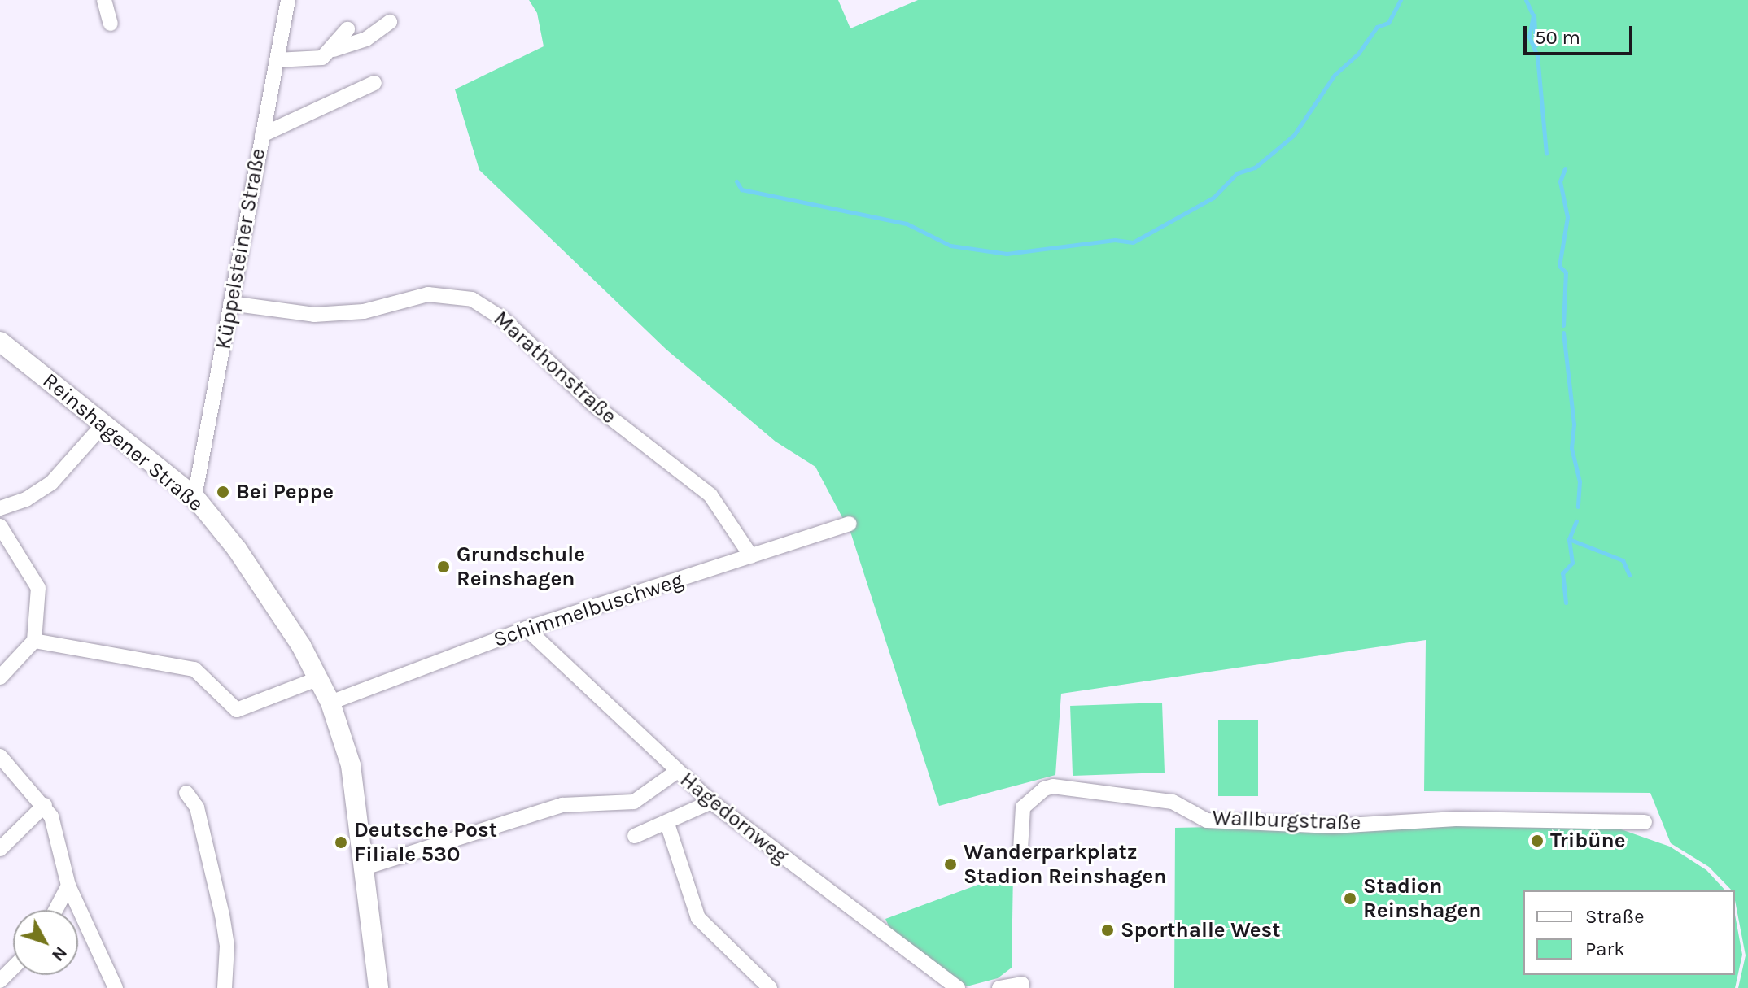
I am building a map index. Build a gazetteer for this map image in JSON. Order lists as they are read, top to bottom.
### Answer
{
  "streets": {
    "main road": ["Reinshagener Straße"],
    "street": [
      "Küppelsteiner Straße",
      "Marathonstraße",
      "Schimmelbuschweg",
      "Hagedornweg",
      "Wallburgstraße"
    ]
  },
  "crossings": [
    ["Küppelsteiner Straße", "Marathonstraße"],
    ["Küppelsteiner Straße", "Reinshagener Straße"],
    ["Marathonstraße", "Schimmelbuschweg"],
    ["Reinshagener Straße", "Schimmelbuschweg"],
    ["Schimmelbuschweg", "Hagedornweg"]
  ],
  "places": [
    "Bei Peppe",
    "Grundschule Reinshagen",
    "Tribüne",
    "Deutsche Post Filiale 530",
    "Wanderparkplatz Stadion Reinshagen",
    "Stadion Reinshagen",
    "Sporthalle West"
  ],
  "legend": ["Straße", "Park"],
  "scale_bar": "50 m",
  "north": "bottom right"
}
